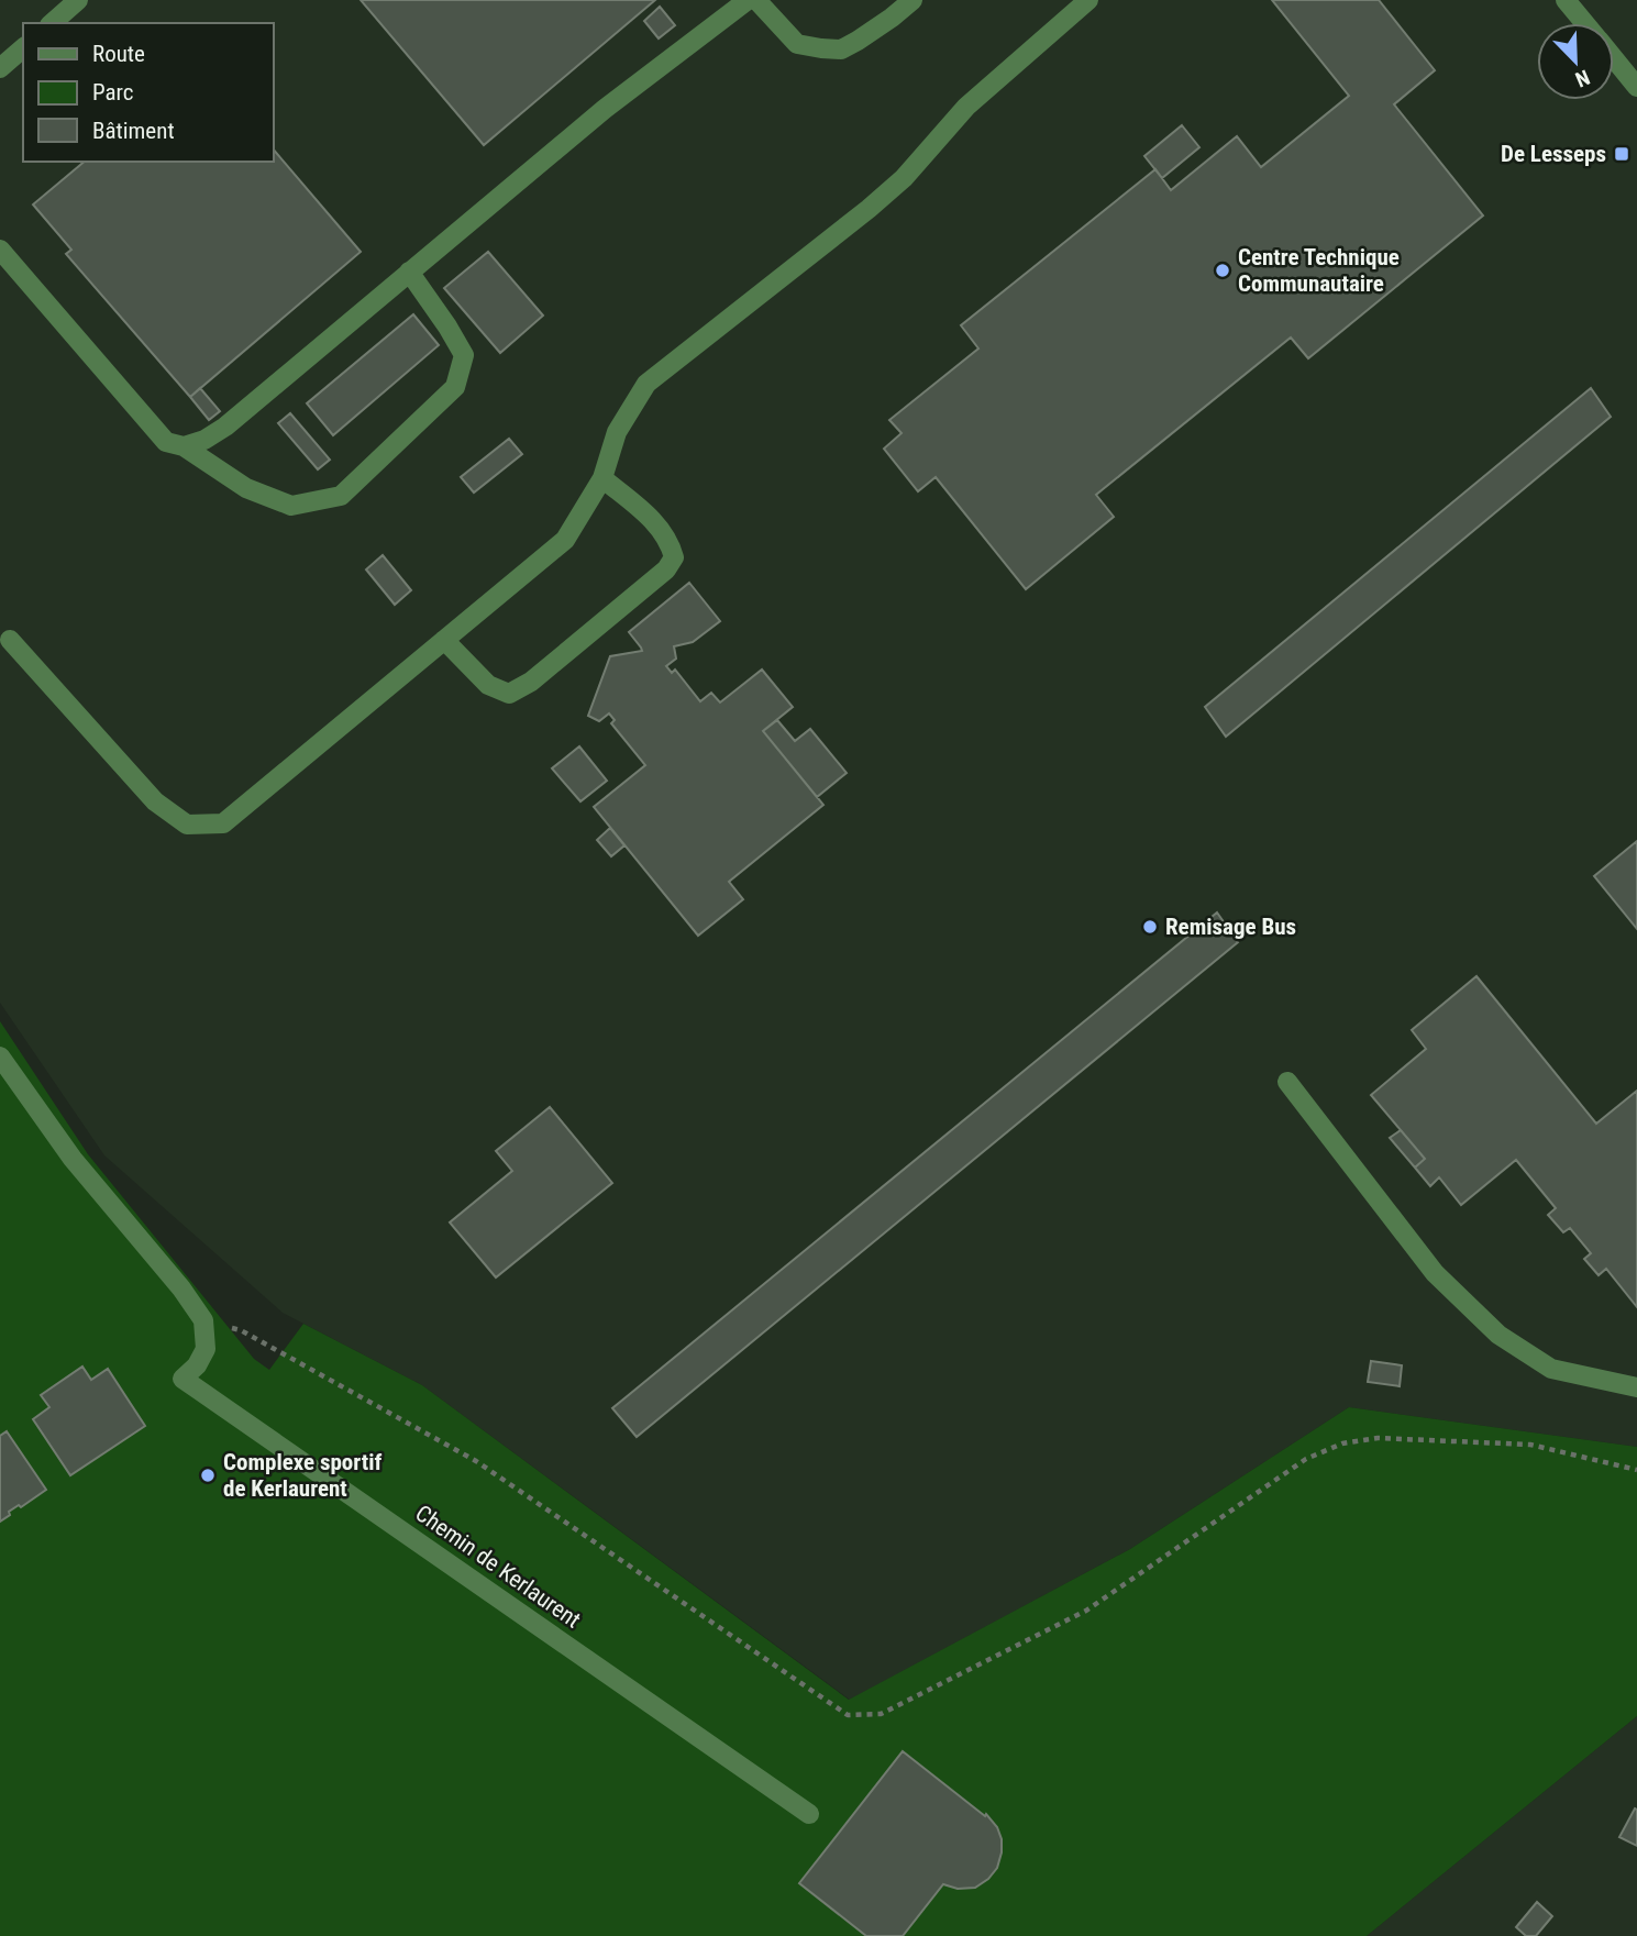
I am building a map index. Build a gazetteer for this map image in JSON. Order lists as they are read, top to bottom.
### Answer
{
  "streets": {
    "street": ["Chemin de Kerlaurent"]
  },
  "places": {
    "transit": ["De Lesseps"],
    "other": ["Centre Technique Communautaire", "Remisage Bus", "Complexe sportif de Kerlaurent"]
  },
  "legend": ["Route", "Parc", "Bâtiment"],
  "north": "bottom right"
}
